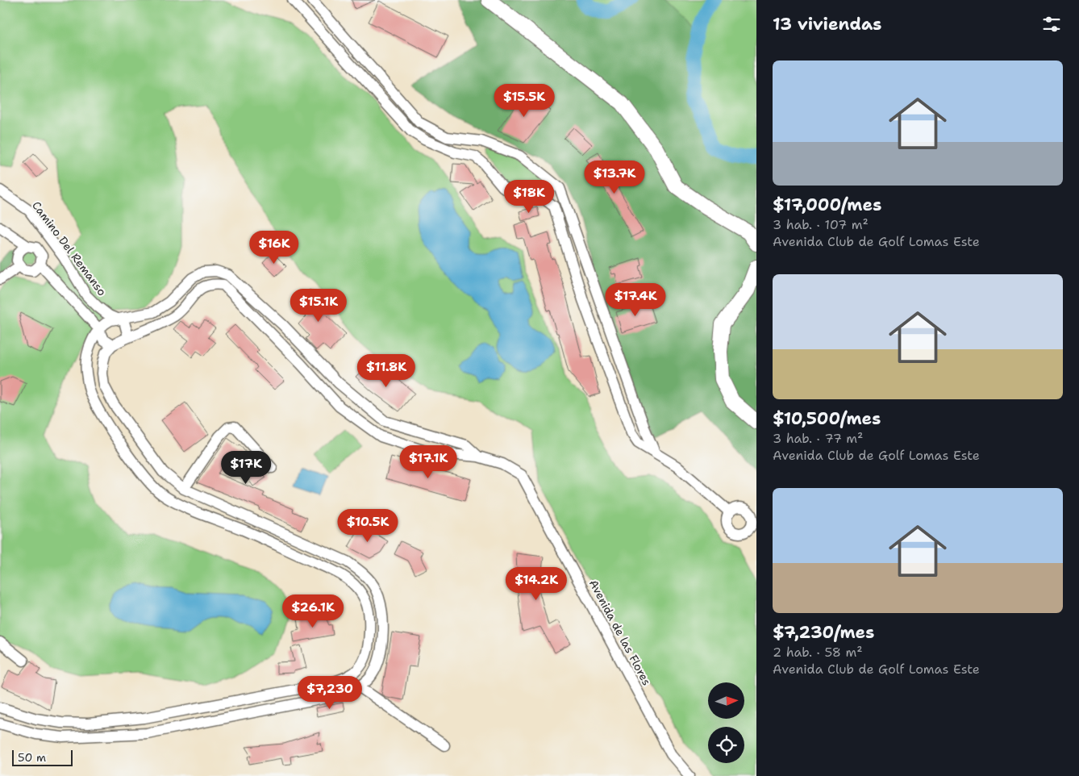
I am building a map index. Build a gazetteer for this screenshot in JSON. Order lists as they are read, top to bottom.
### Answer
{
  "streets": {
    "street": ["Camino Del Remanso", "Avenida de las Flores"]
  },
  "scale_bar": "50 m",
  "north": "right",
  "page": {
    "heading": "13 viviendas",
    "list": [
      {
        "name": "$17,000/mes",
        "note": "3 hab. · 107 m² · Avenida Club de Golf Lomas Este"
      },
      {
        "name": "$10,500/mes",
        "note": "3 hab. · 77 m² · Avenida Club de Golf Lomas Este"
      },
      {
        "name": "$7,230/mes",
        "note": "2 hab. · 58 m² · Avenida Club de Golf Lomas Este"
      }
    ],
    "price": [
      "$15.5K",
      "$13.7K",
      "$18K",
      "$16K",
      "$17.4K",
      "$15.1K",
      "$11.8K",
      "$17.1K",
      "$17K",
      "$10.5K",
      "$14.2K",
      "$26.1K",
      "$7,230"
    ],
    "scale": "50 m"
  }
}
